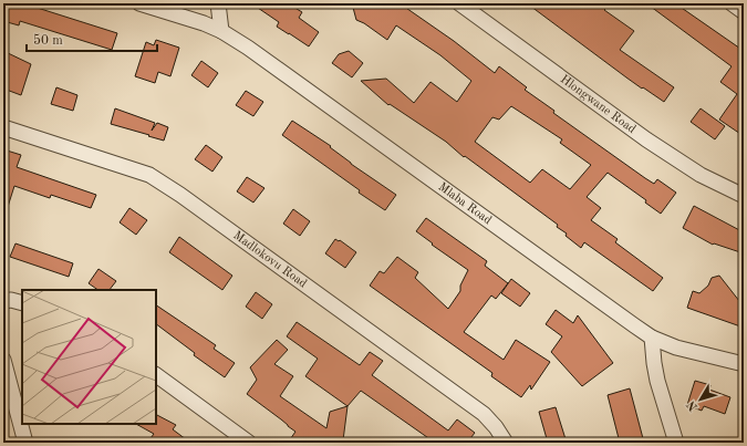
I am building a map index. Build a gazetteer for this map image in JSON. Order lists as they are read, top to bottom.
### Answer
{
  "streets": {
    "street": ["Hlongwane Road", "Mlaba Road", "Madlokovu Road"]
  },
  "scale_bar": "50 m",
  "north": "bottom left"
}
